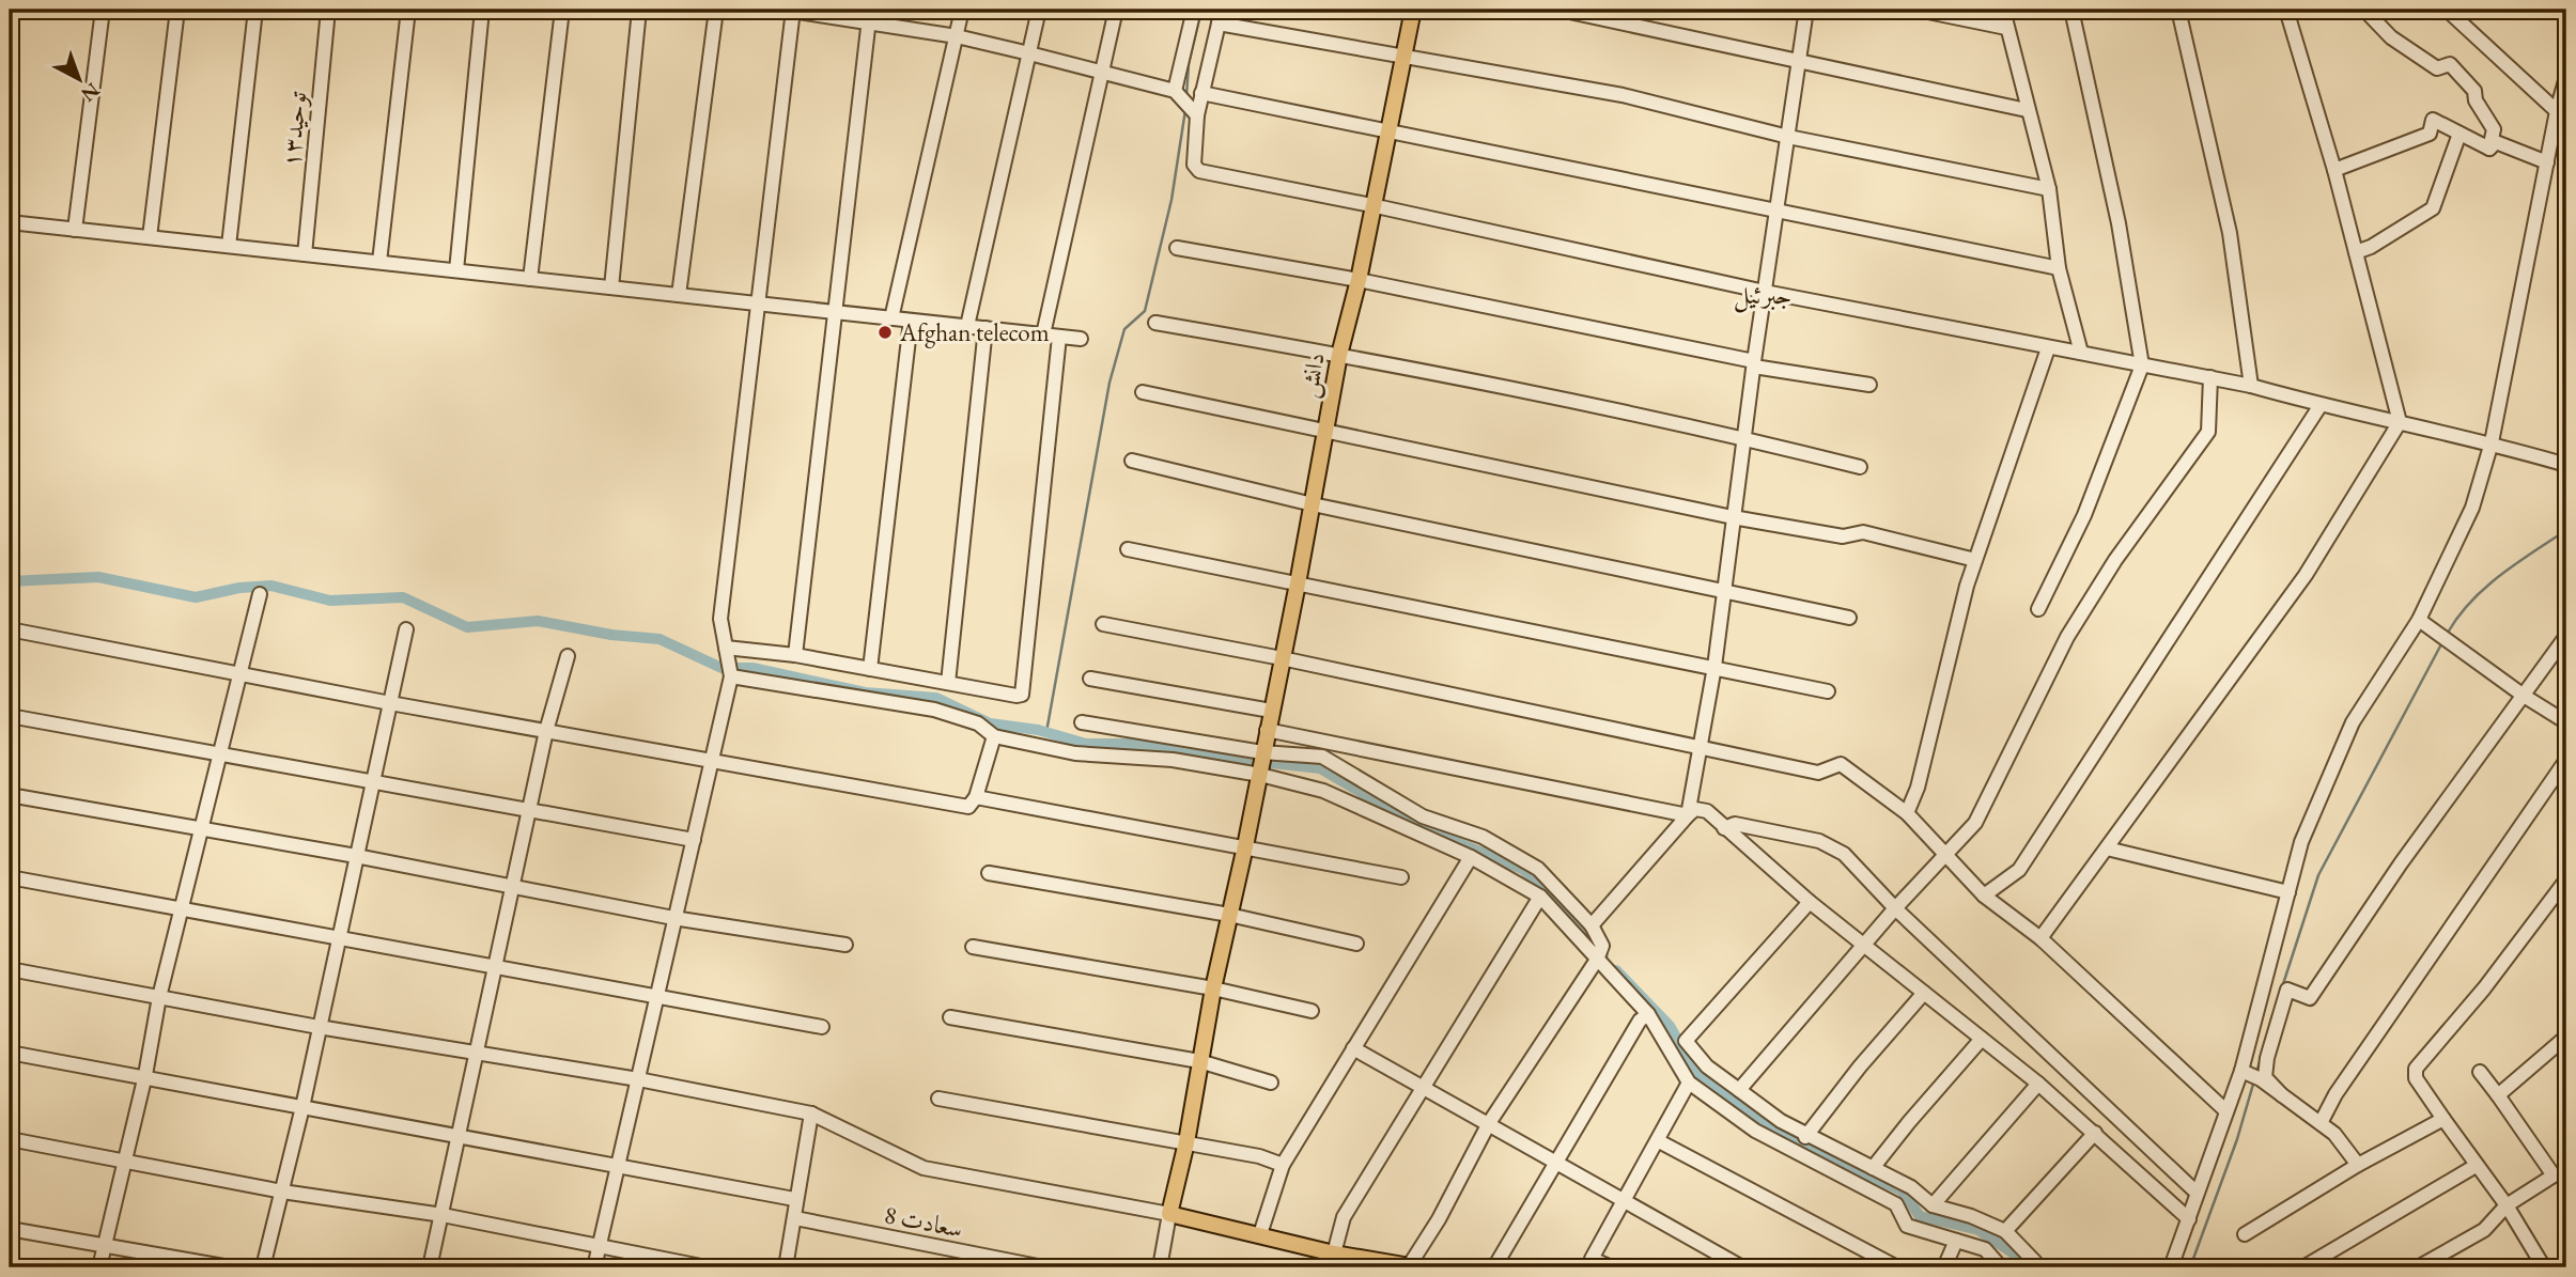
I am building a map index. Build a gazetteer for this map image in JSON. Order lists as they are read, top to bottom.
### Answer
{
  "streets": {
    "main road": ["دانش"],
    "street": ["توحید۱۳", "سعادت 8"]
  },
  "districts": ["جبرئیل"],
  "places": ["Afghan telecom"],
  "north": "bottom right"
}
